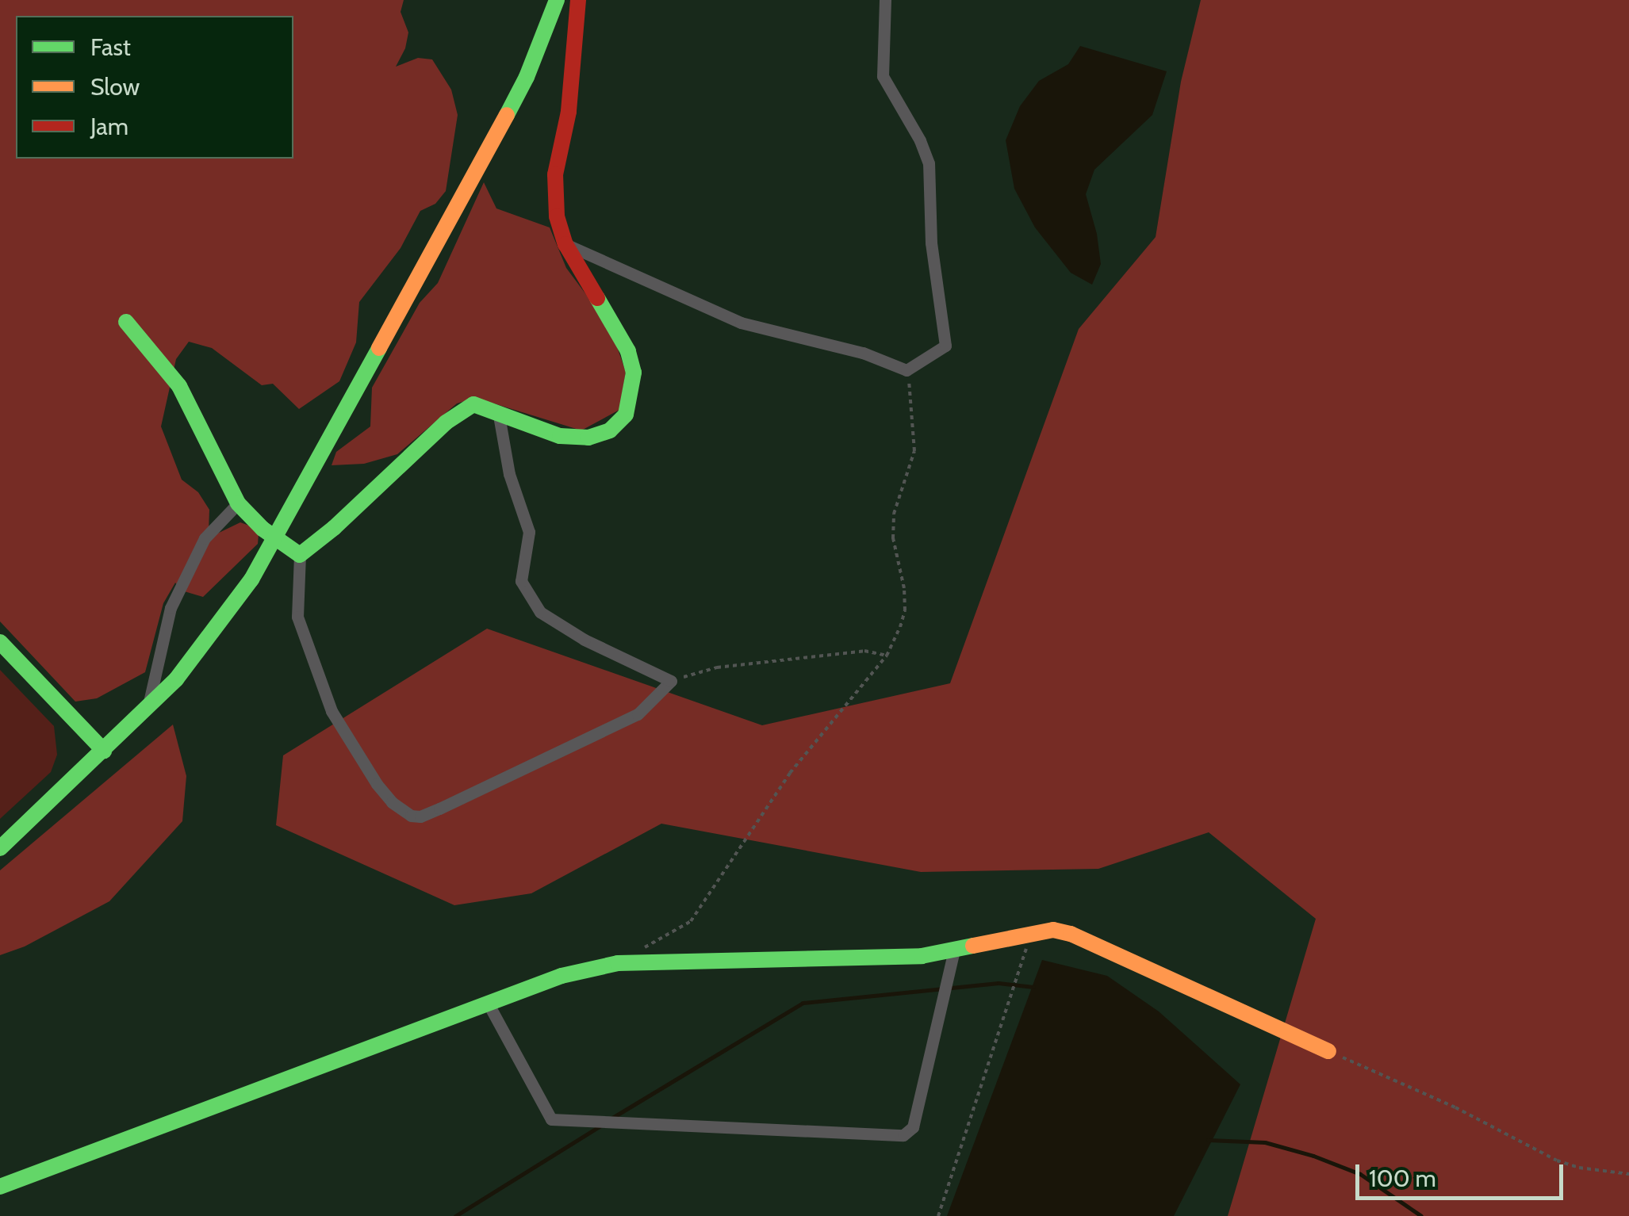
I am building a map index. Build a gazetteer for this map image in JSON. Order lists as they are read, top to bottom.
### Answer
{
  "legend": ["Fast", "Slow", "Jam"],
  "scale_bar": "100 m"
}
